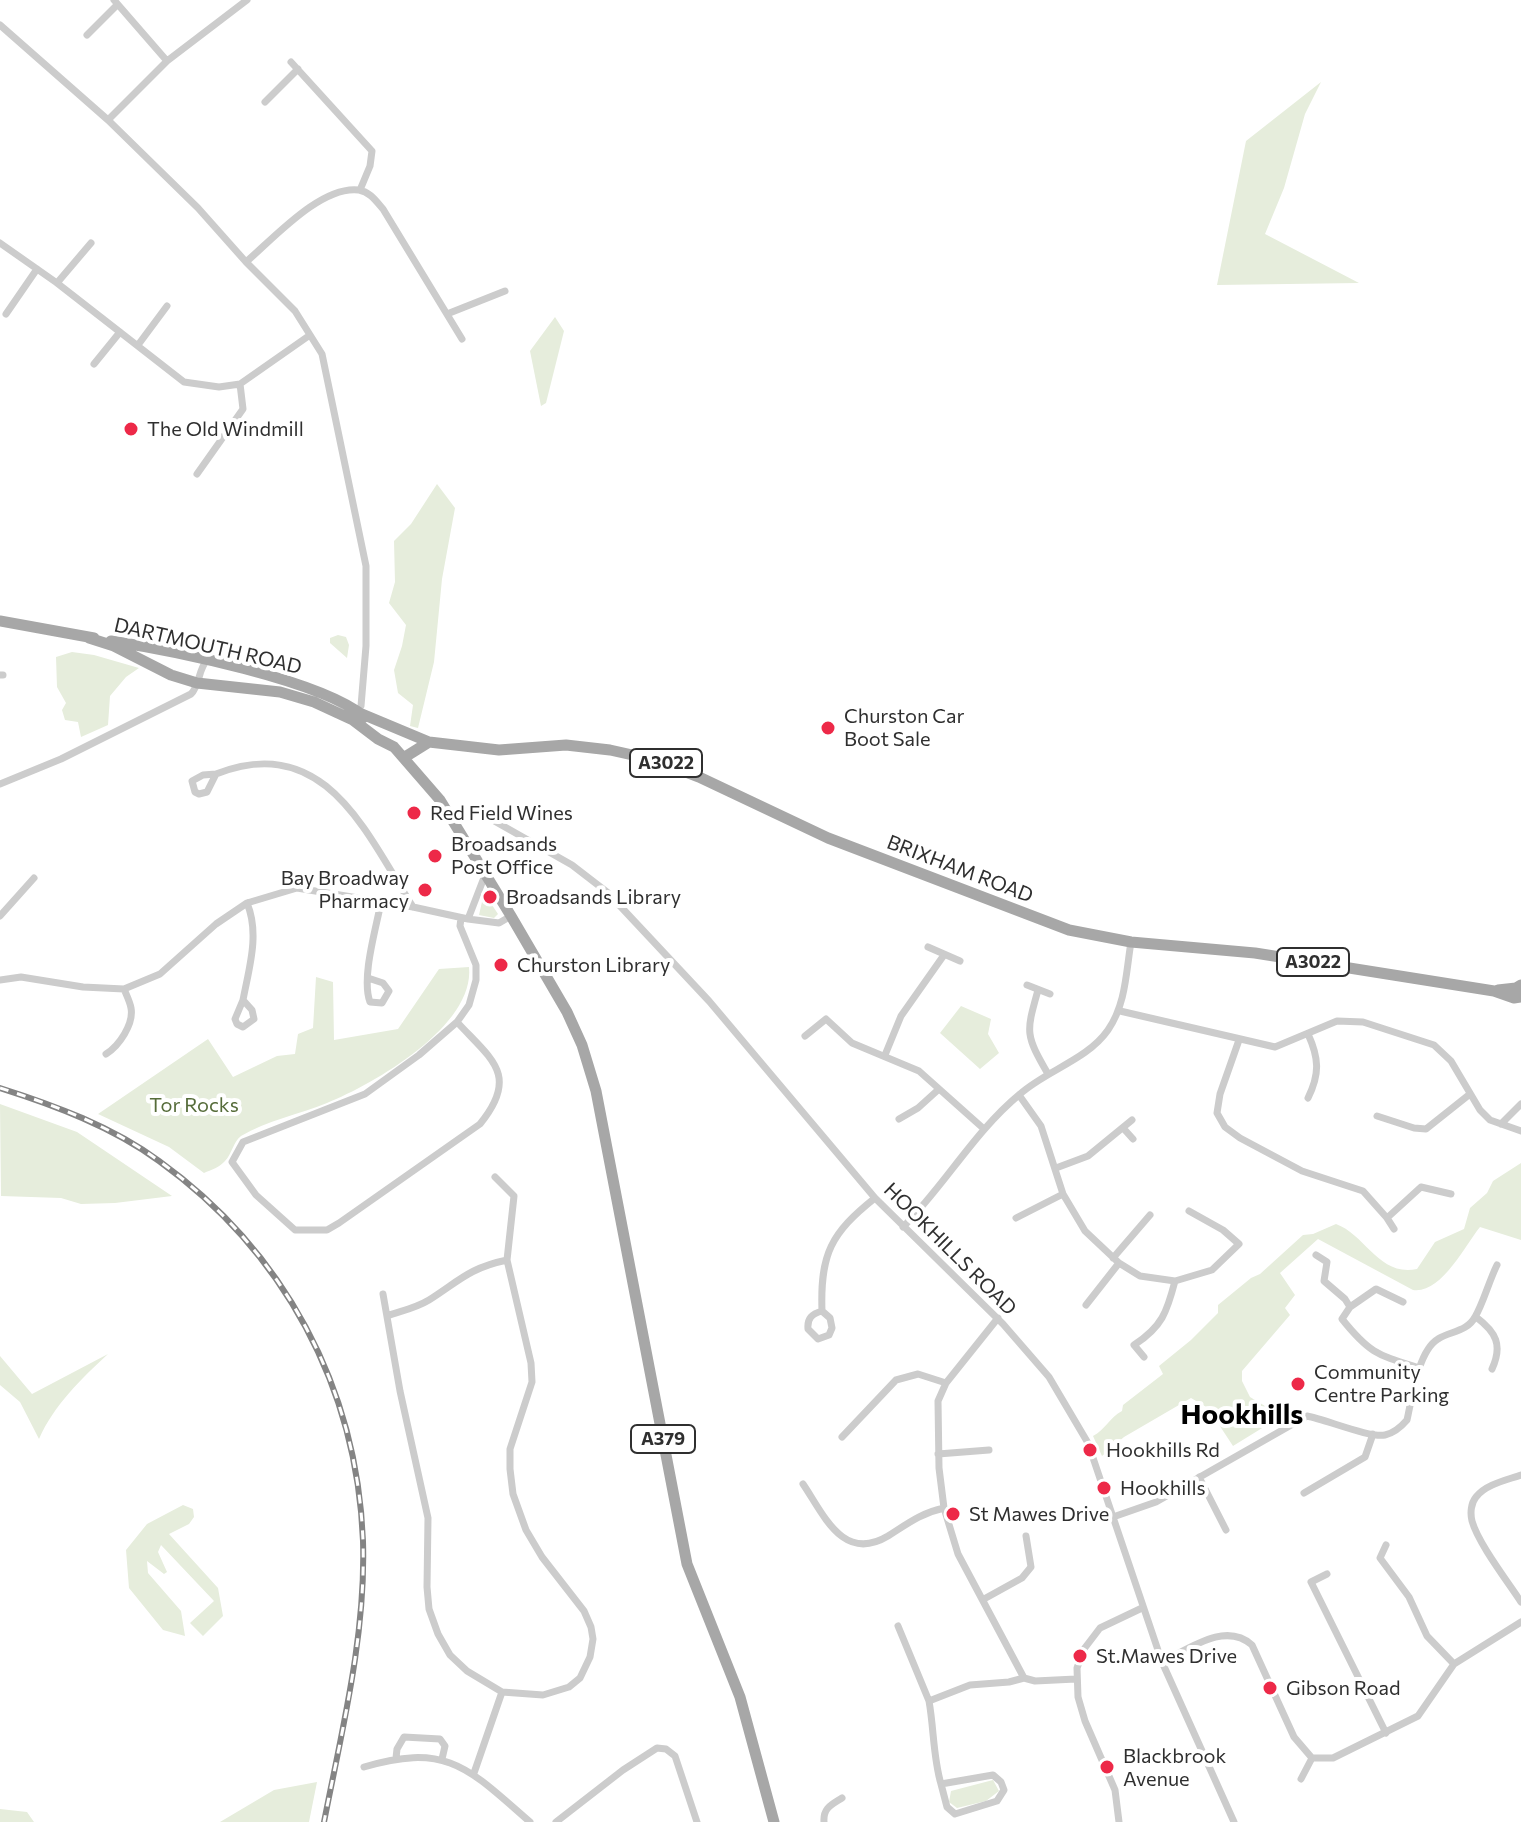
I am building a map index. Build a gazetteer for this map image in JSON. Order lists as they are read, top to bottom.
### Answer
{
  "streets": {
    "main road": [
      "DARTMOUTH ROAD",
      "A3022",
      "BRIXHAM ROAD",
      "A379"
    ],
    "street": ["HOOKHILLS ROAD"]
  },
  "crossings": [
    ["DARTMOUTH ROAD", "BRIXHAM ROAD"]
  ],
  "districts": ["Hookhills"],
  "parks": ["Tor Rocks"],
  "places": [
    "The Old Windmill",
    "Churston Car Boot Sale",
    "Red Field Wines",
    "Broadsands Post Office",
    "Bay Broadway Pharmacy",
    "Broadsands Library",
    "Churston Library",
    "Community Centre Parking",
    "Hookhills Rd",
    "Hookhills",
    "St Mawes Drive",
    "St.Mawes Drive",
    "Gibson Road",
    "Blackbrook Avenue"
  ]
}
